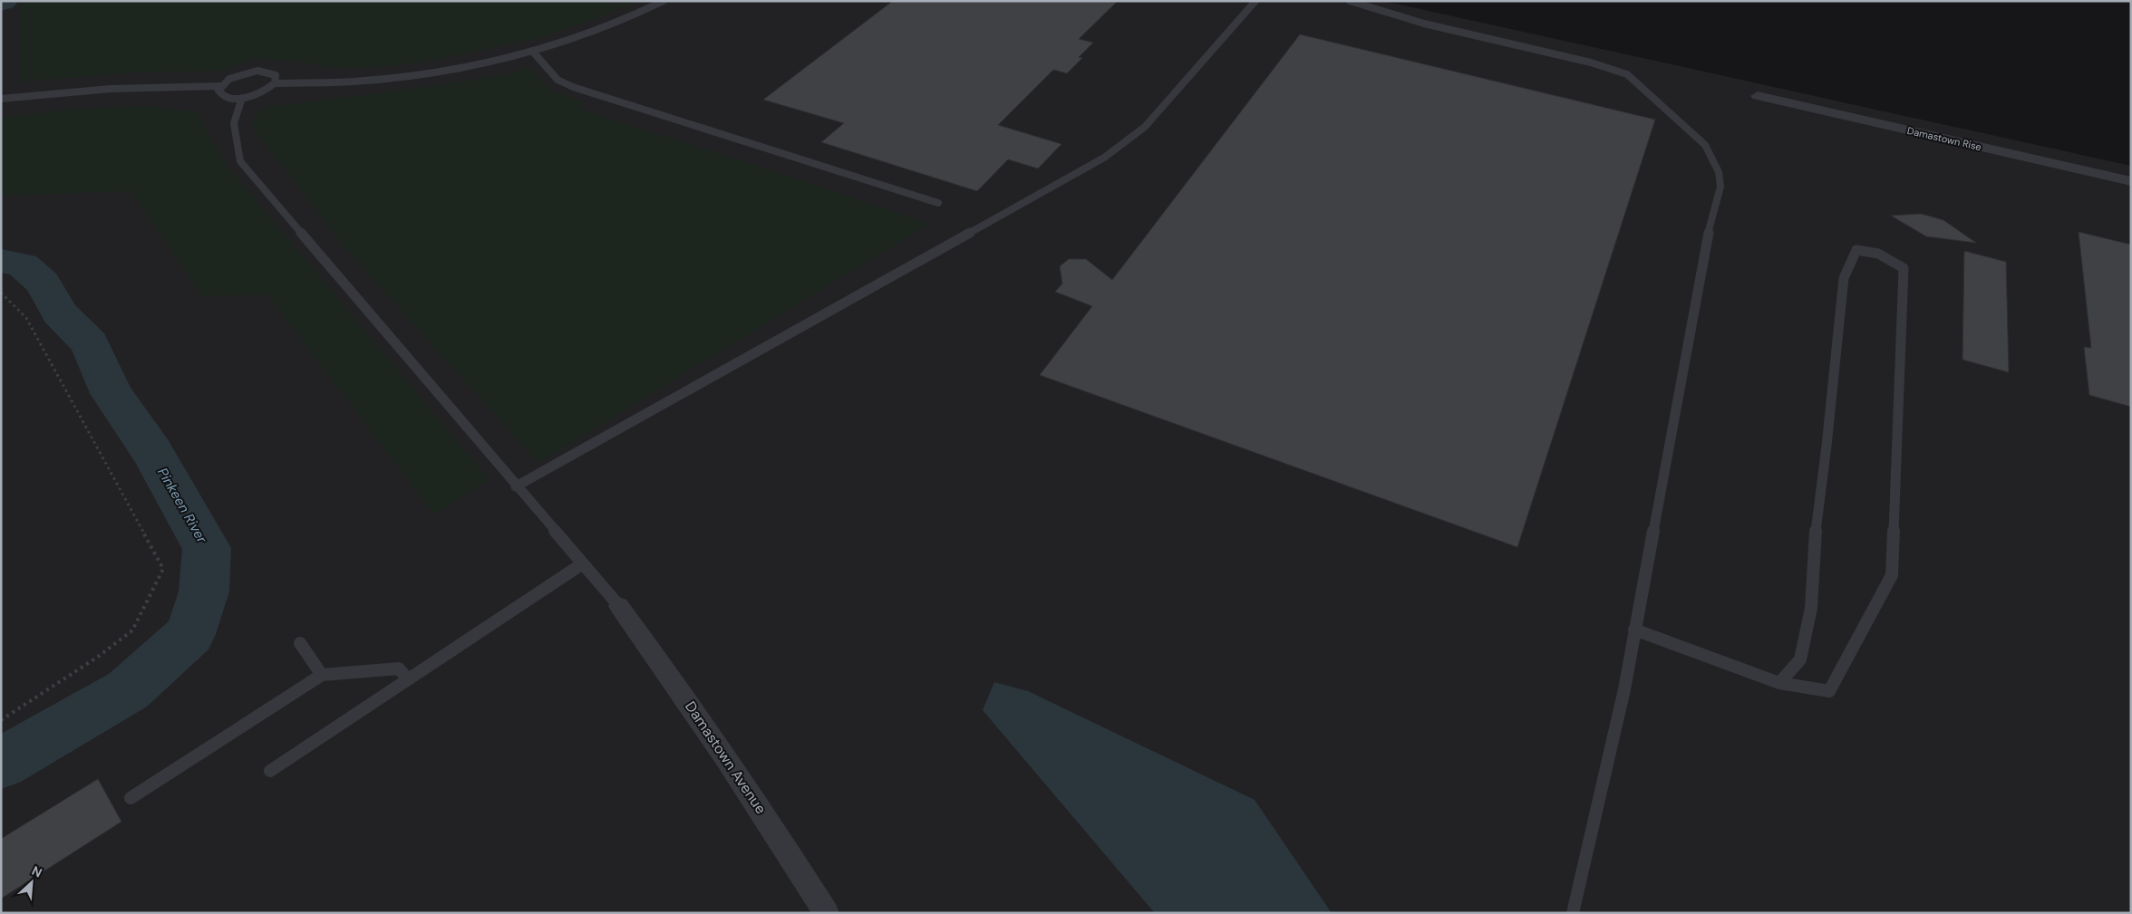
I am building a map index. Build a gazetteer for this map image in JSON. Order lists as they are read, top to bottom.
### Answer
{
  "streets": {
    "street": ["Damastown Rise", "Damastown Avenue"]
  },
  "water": ["Pinkeen River"],
  "north": "top right"
}
